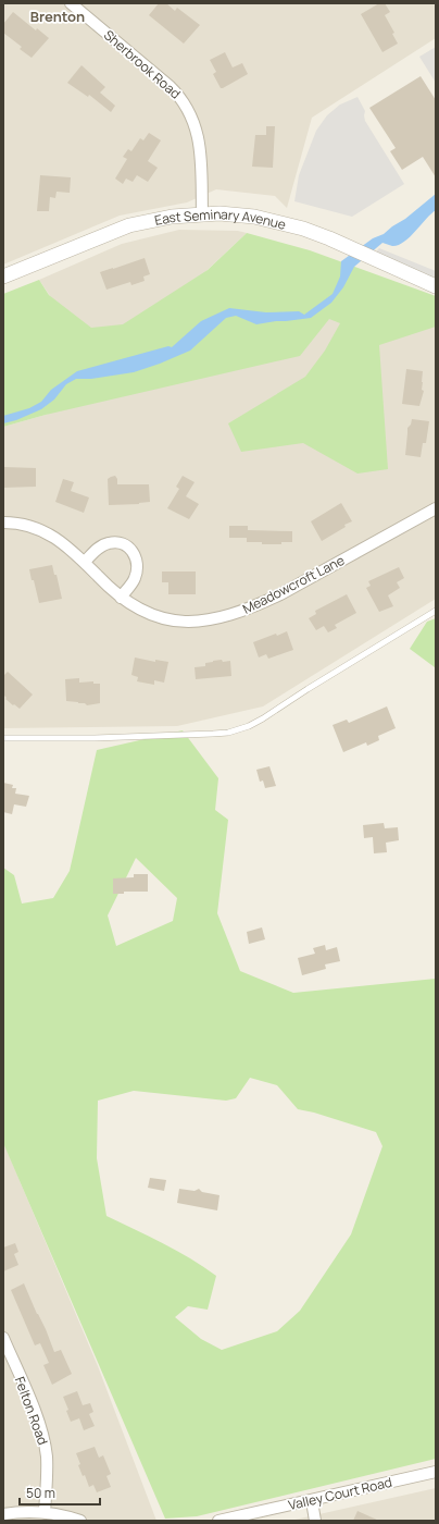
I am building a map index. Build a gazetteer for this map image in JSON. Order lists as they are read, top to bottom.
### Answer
{
  "streets": {
    "street": [
      "Sherbrook Road",
      "East Seminary Avenue",
      "Meadowcroft Lane",
      "Felton Road",
      "Valley Court Road"
    ]
  },
  "crossings": [
    ["Sherbrook Road", "East Seminary Avenue"]
  ],
  "districts": ["Brenton"],
  "scale_bar": "50 m"
}
